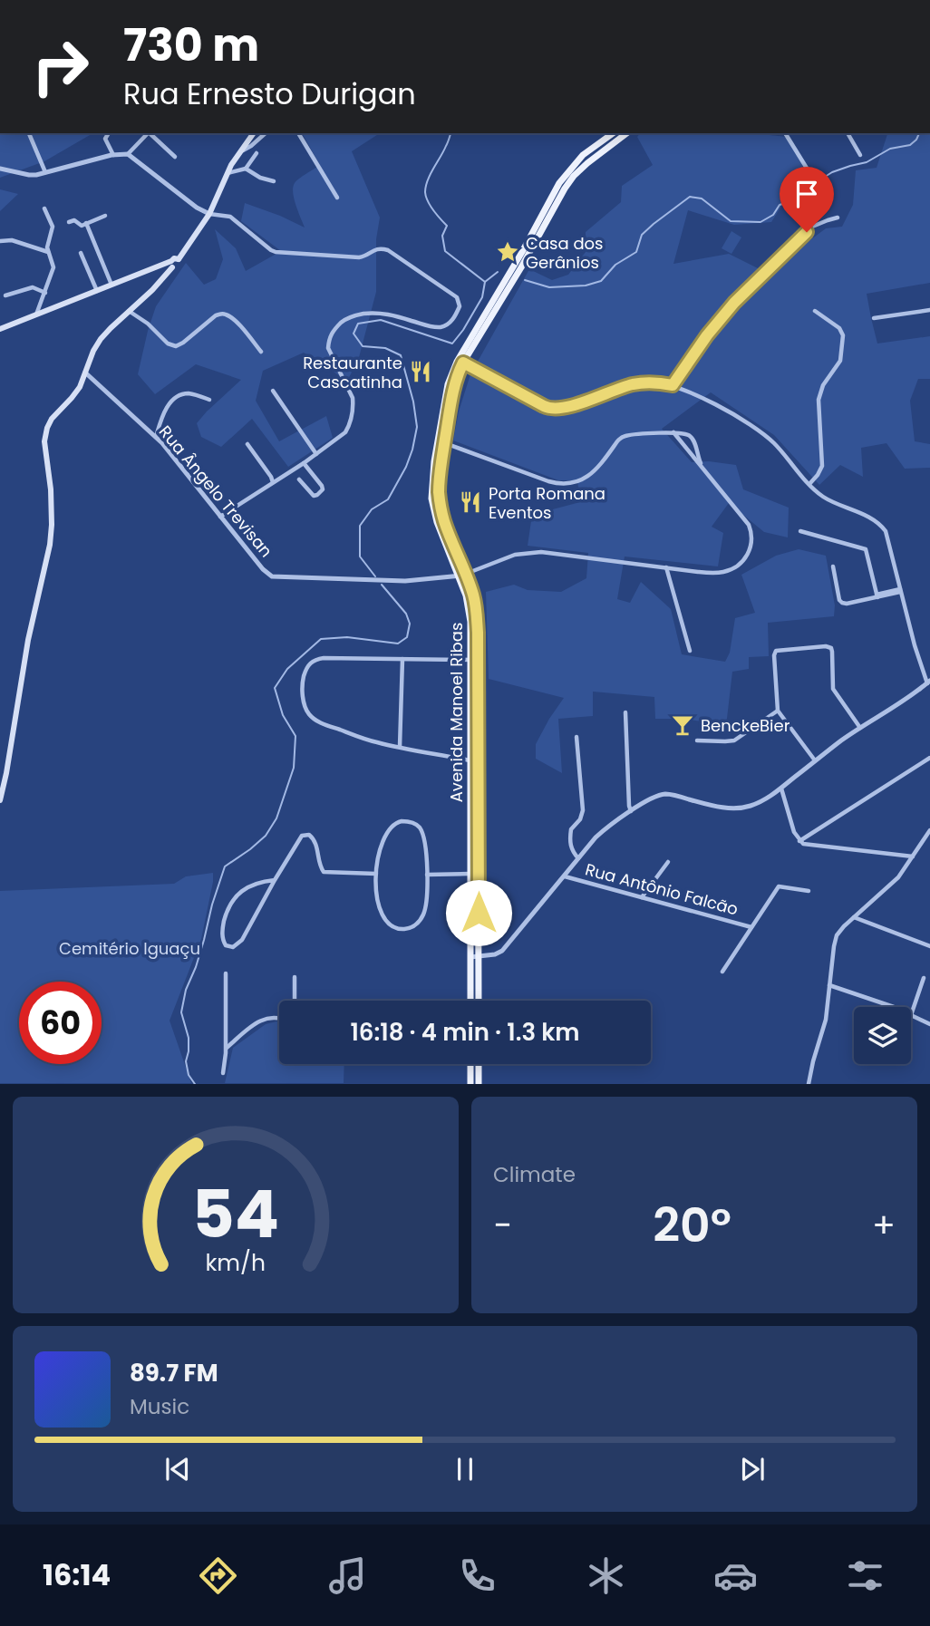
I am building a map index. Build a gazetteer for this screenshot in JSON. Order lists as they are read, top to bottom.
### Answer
{
  "streets": {
    "main road": ["Avenida Manoel Ribas"],
    "street": ["Rua Ângelo Trevisan", "Rua Antônio Falcão"]
  },
  "crossings": [
    ["Rua Ângelo Trevisan", "Avenida Manoel Ribas"]
  ],
  "parks": ["Cemitério Iguaçu"],
  "places": {
    "place": ["Casa dos Gerânios"],
    "restaurant": ["Restaurante Cascatinha", "Porta Romana Eventos"],
    "bar": ["BenckeBier"]
  },
  "page": {
    "turn": ["730 m", "Rua Ernesto Durigan"],
    "limit": "60",
    "trip": "16:18 · 4 min · 1.3 km",
    "tile": "Climate",
    "heat": ["−", "20°", "+"],
    "song": ["89.7 FM", "Music"],
    "tabs": "16:14",
    "gauge": ["54", "km/h"]
  }
}
